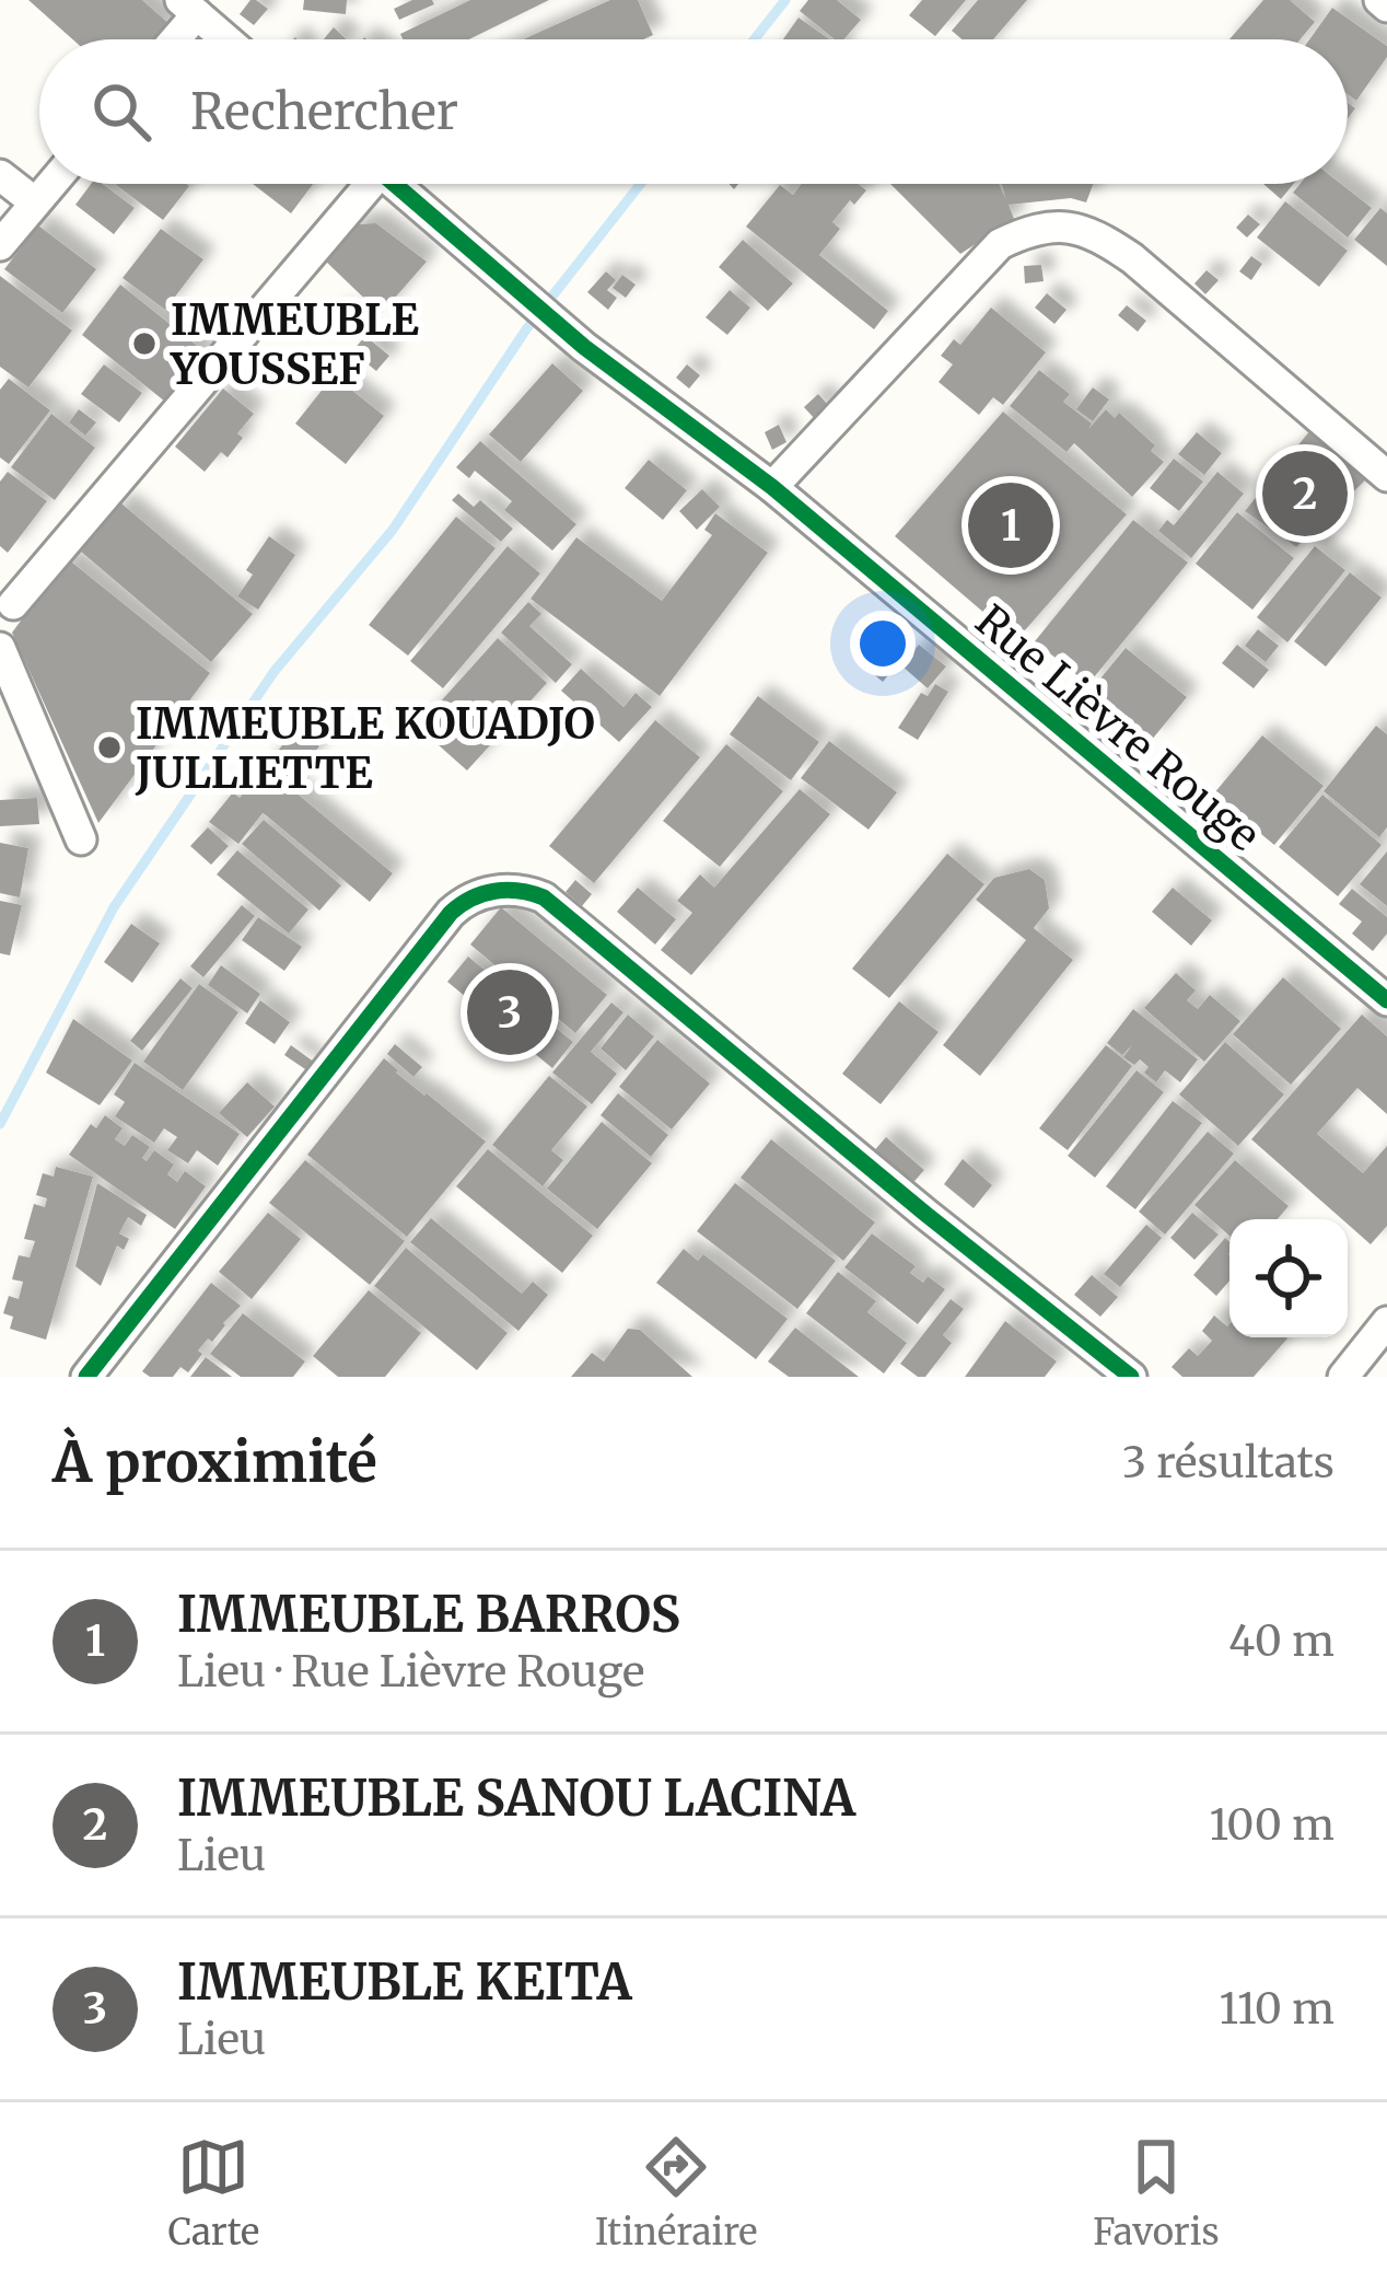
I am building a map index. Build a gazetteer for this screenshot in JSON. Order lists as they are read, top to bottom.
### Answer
{
  "streets": {
    "street": ["Rue Lièvre Rouge"]
  },
  "places": ["IMMEUBLE YOUSSEF", "IMMEUBLE KOUADJO JULLIETTE"],
  "page": {
    "search": "Rechercher",
    "pins": ["2", "1", "3"],
    "heading": ["À proximité", "3 résultats"],
    "list": [
      {
        "mark": "1",
        "name": "IMMEUBLE BARROS",
        "note": "Lieu · Rue Lièvre Rouge",
        "value": "40 m"
      },
      {
        "mark": "2",
        "name": "IMMEUBLE SANOU LACINA",
        "note": "Lieu",
        "value": "100 m"
      },
      {
        "mark": "3",
        "name": "IMMEUBLE KEITA",
        "note": "Lieu",
        "value": "110 m"
      }
    ],
    "nav": ["Carte", "Itinéraire", "Favoris"]
  }
}
